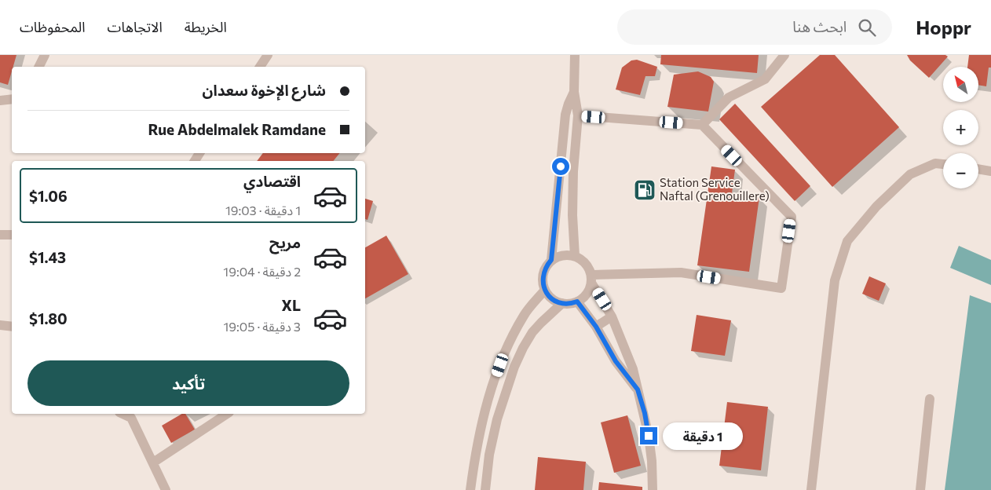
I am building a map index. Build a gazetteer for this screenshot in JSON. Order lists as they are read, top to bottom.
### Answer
{
  "places": {
    "fuel station": ["Station Service Naftal (Grenouillere)"]
  },
  "north": "top left",
  "page": {
    "header": "Hoppr",
    "search": "ابحث هنا",
    "nav": ["الخريطة", "الاتجاهات", "المحفوظات"],
    "map_buttons": ["+", "−"],
    "banner": ["شارع الإخوة سعدان", "Rue Abdelmalek Ramdane"],
    "list": [
      {
        "name": "اقتصادي",
        "note": "1 دقيقة · 19:03",
        "value": "$1.06"
      },
      {
        "name": "مريح",
        "note": "2 دقيقة · 19:04",
        "value": "$1.43"
      },
      {
        "name": "XL",
        "note": "3 دقيقة · 19:05",
        "value": "$1.80"
      }
    ],
    "buttons": "تأكيد",
    "bubble": "1 دقيقة"
  }
}
